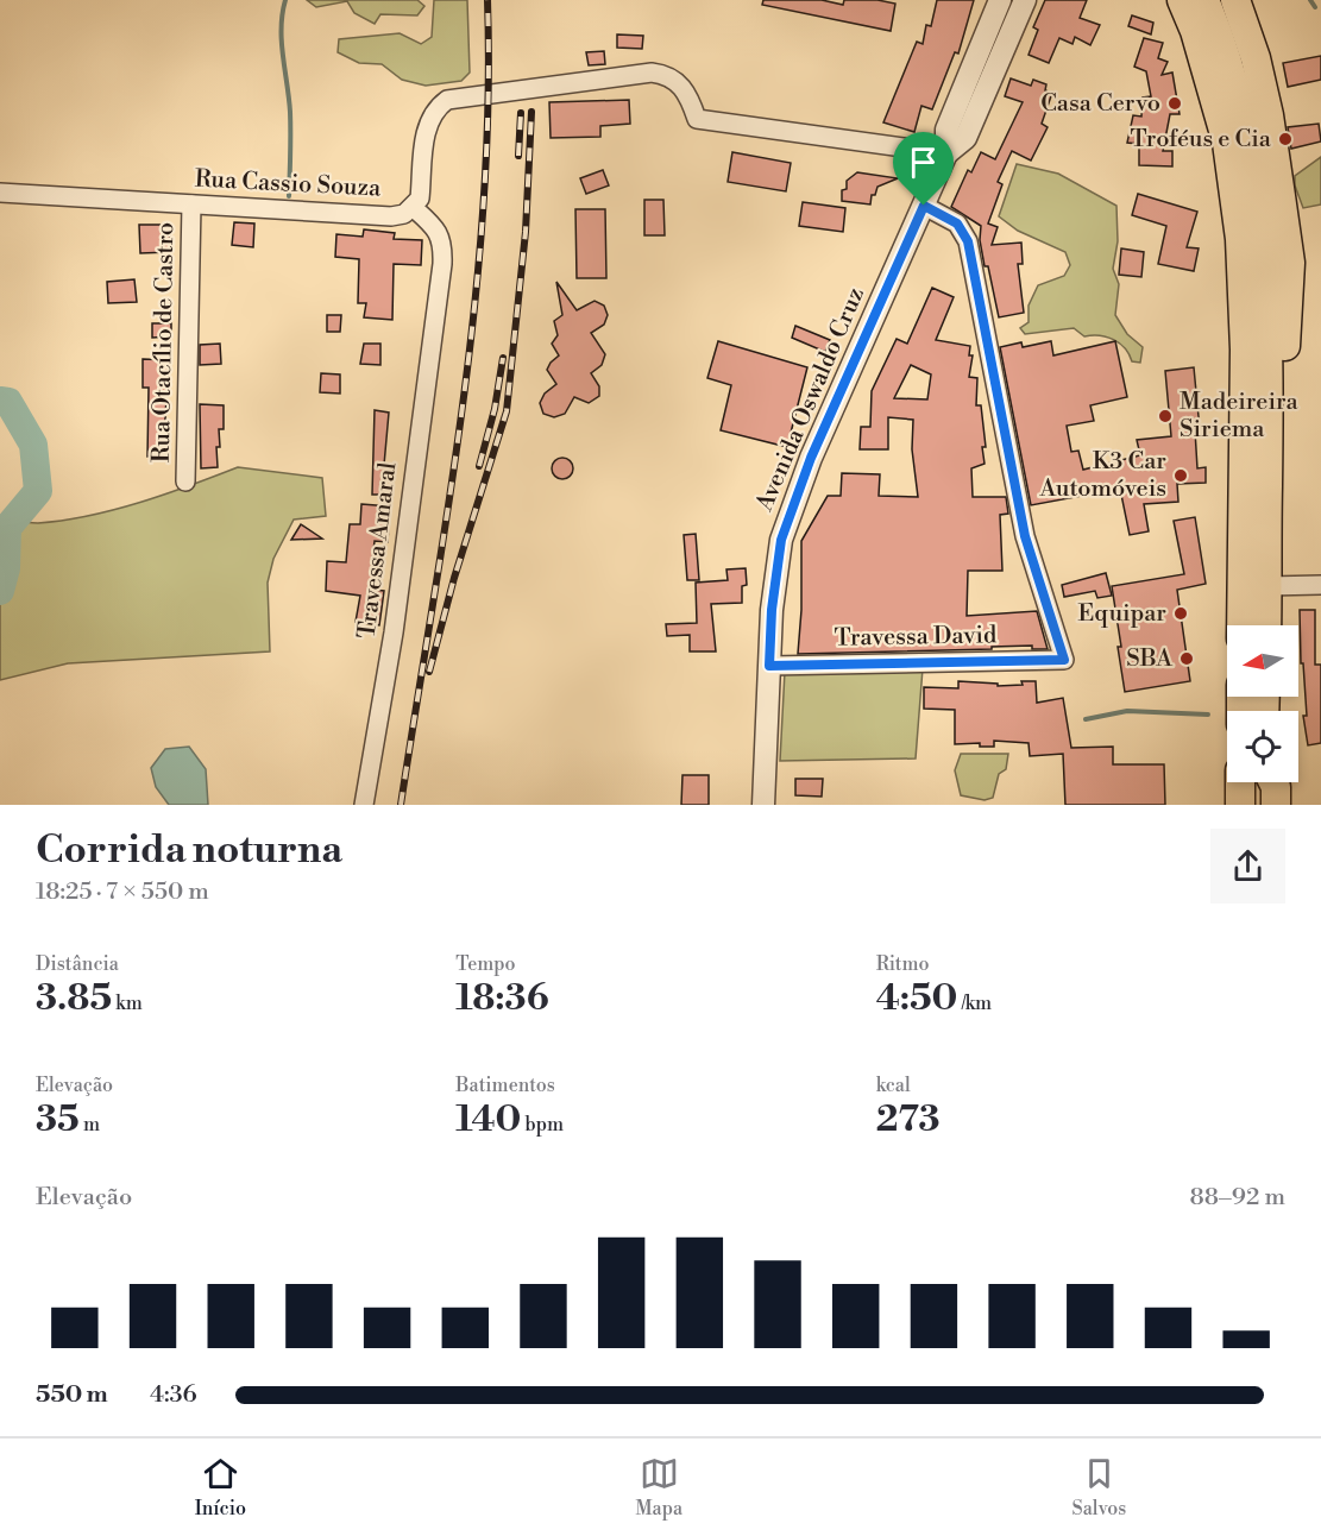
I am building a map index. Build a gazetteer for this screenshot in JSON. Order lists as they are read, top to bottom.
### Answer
{
  "streets": {
    "street": [
      "Rua Cassio Souza",
      "Rua Otacílio de Castro",
      "Avenida Oswaldo Cruz",
      "Travessa Amaral",
      "Travessa David"
    ]
  },
  "crossings": [
    ["Rua Cassio Souza", "Rua Otacílio de Castro"],
    ["Rua Cassio Souza", "Avenida Oswaldo Cruz"],
    ["Rua Cassio Souza", "Travessa Amaral"],
    ["Avenida Oswaldo Cruz", "Travessa David"]
  ],
  "places": [
    "Casa Cervo",
    "Troféus e Cia",
    "Madeireira Siriema",
    "K3 Car Automóveis",
    "Equipar",
    "SBA"
  ],
  "north": "left",
  "page": {
    "heading": ["Corrida noturna", "18:25 · 7 × 550 m"],
    "stats": [
      ["Distância", "3.85 km"],
      ["Tempo", "18:36"],
      ["Ritmo", "4:50 /km"],
      ["Elevação", "35 m"],
      ["Batimentos", "140 bpm"],
      ["kcal", "273"]
    ],
    "chart": ["Elevação", "88–92 m"],
    "list": [
      {
        "name": "550 m",
        "note": "4:36"
      }
    ],
    "tabs": ["Início", "Mapa", "Salvos"]
  }
}
